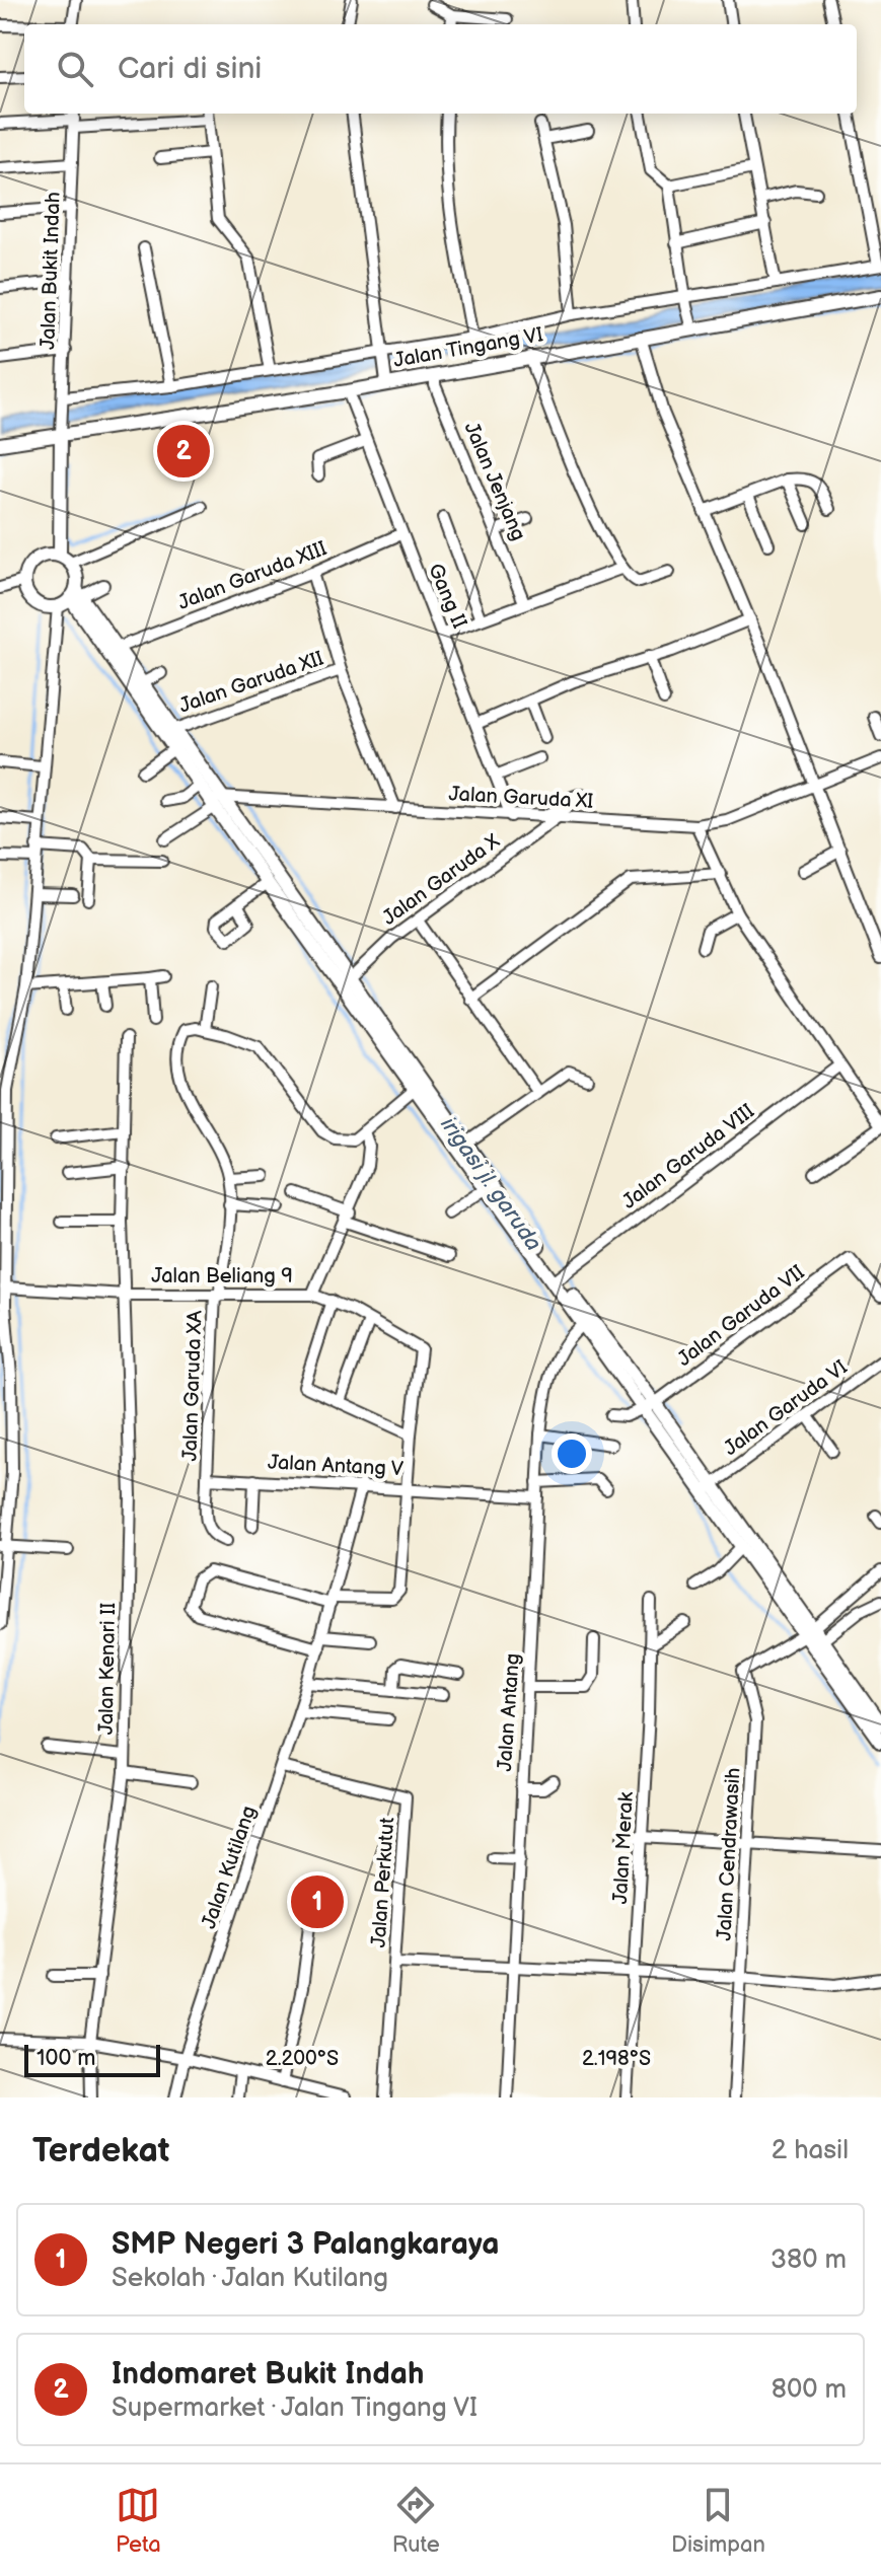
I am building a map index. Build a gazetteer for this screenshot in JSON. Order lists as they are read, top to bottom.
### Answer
{
  "streets": {
    "main road": ["Jalan Tingang VI"],
    "street": [
      "Jalan Bukit Indah",
      "Jalan Jenjang",
      "Jalan Garuda XIII",
      "Gang II",
      "Jalan Garuda XII",
      "Jalan Garuda XI",
      "Jalan Garuda X",
      "Jalan Garuda VIII",
      "Jalan Beliang 9",
      "Jalan Garuda VII",
      "Jalan Garuda XA",
      "Jalan Garuda VI",
      "Jalan Antang V",
      "Jalan Kenari II",
      "Jalan Antang",
      "Jalan Merak",
      "Jalan Cendrawasih",
      "Jalan Kutilang",
      "Jalan Perkutut"
    ]
  },
  "crossings": [
    ["Jalan Bukit Indah", "Jalan Tingang VI"],
    ["Jalan Tingang VI", "Jalan Jenjang"],
    ["Jalan Tingang VI", "Gang II"],
    ["Jalan Garuda XIII", "Gang II"],
    ["Gang II", "Jalan Garuda XI"],
    ["Jalan Garuda XI", "Jalan Garuda X"],
    ["Jalan Beliang 9", "Jalan Garuda XA"],
    ["Jalan Beliang 9", "Jalan Kenari II"],
    ["Jalan Garuda XA", "Jalan Antang V"],
    ["Jalan Antang V", "Jalan Antang"],
    ["Jalan Antang V", "Jalan Kutilang"],
    ["Jalan Kutilang", "Jalan Perkutut"]
  ],
  "water": ["irigasi jl. garuda"],
  "scale_bar": "100 m",
  "page": {
    "search": "Cari di sini",
    "pins": ["2", "1"],
    "scale": "100 m",
    "heading": ["Terdekat", "2 hasil"],
    "list": [
      {
        "mark": "1",
        "name": "SMP Negeri 3 Palangkaraya",
        "note": "Sekolah · Jalan Kutilang",
        "value": "380 m"
      },
      {
        "mark": "2",
        "name": "Indomaret Bukit Indah",
        "note": "Supermarket · Jalan Tingang VI",
        "value": "800 m"
      }
    ],
    "nav": ["Peta", "Rute", "Disimpan"]
  },
  "coordinates": ["2.200°S", "2.198°S"]
}
